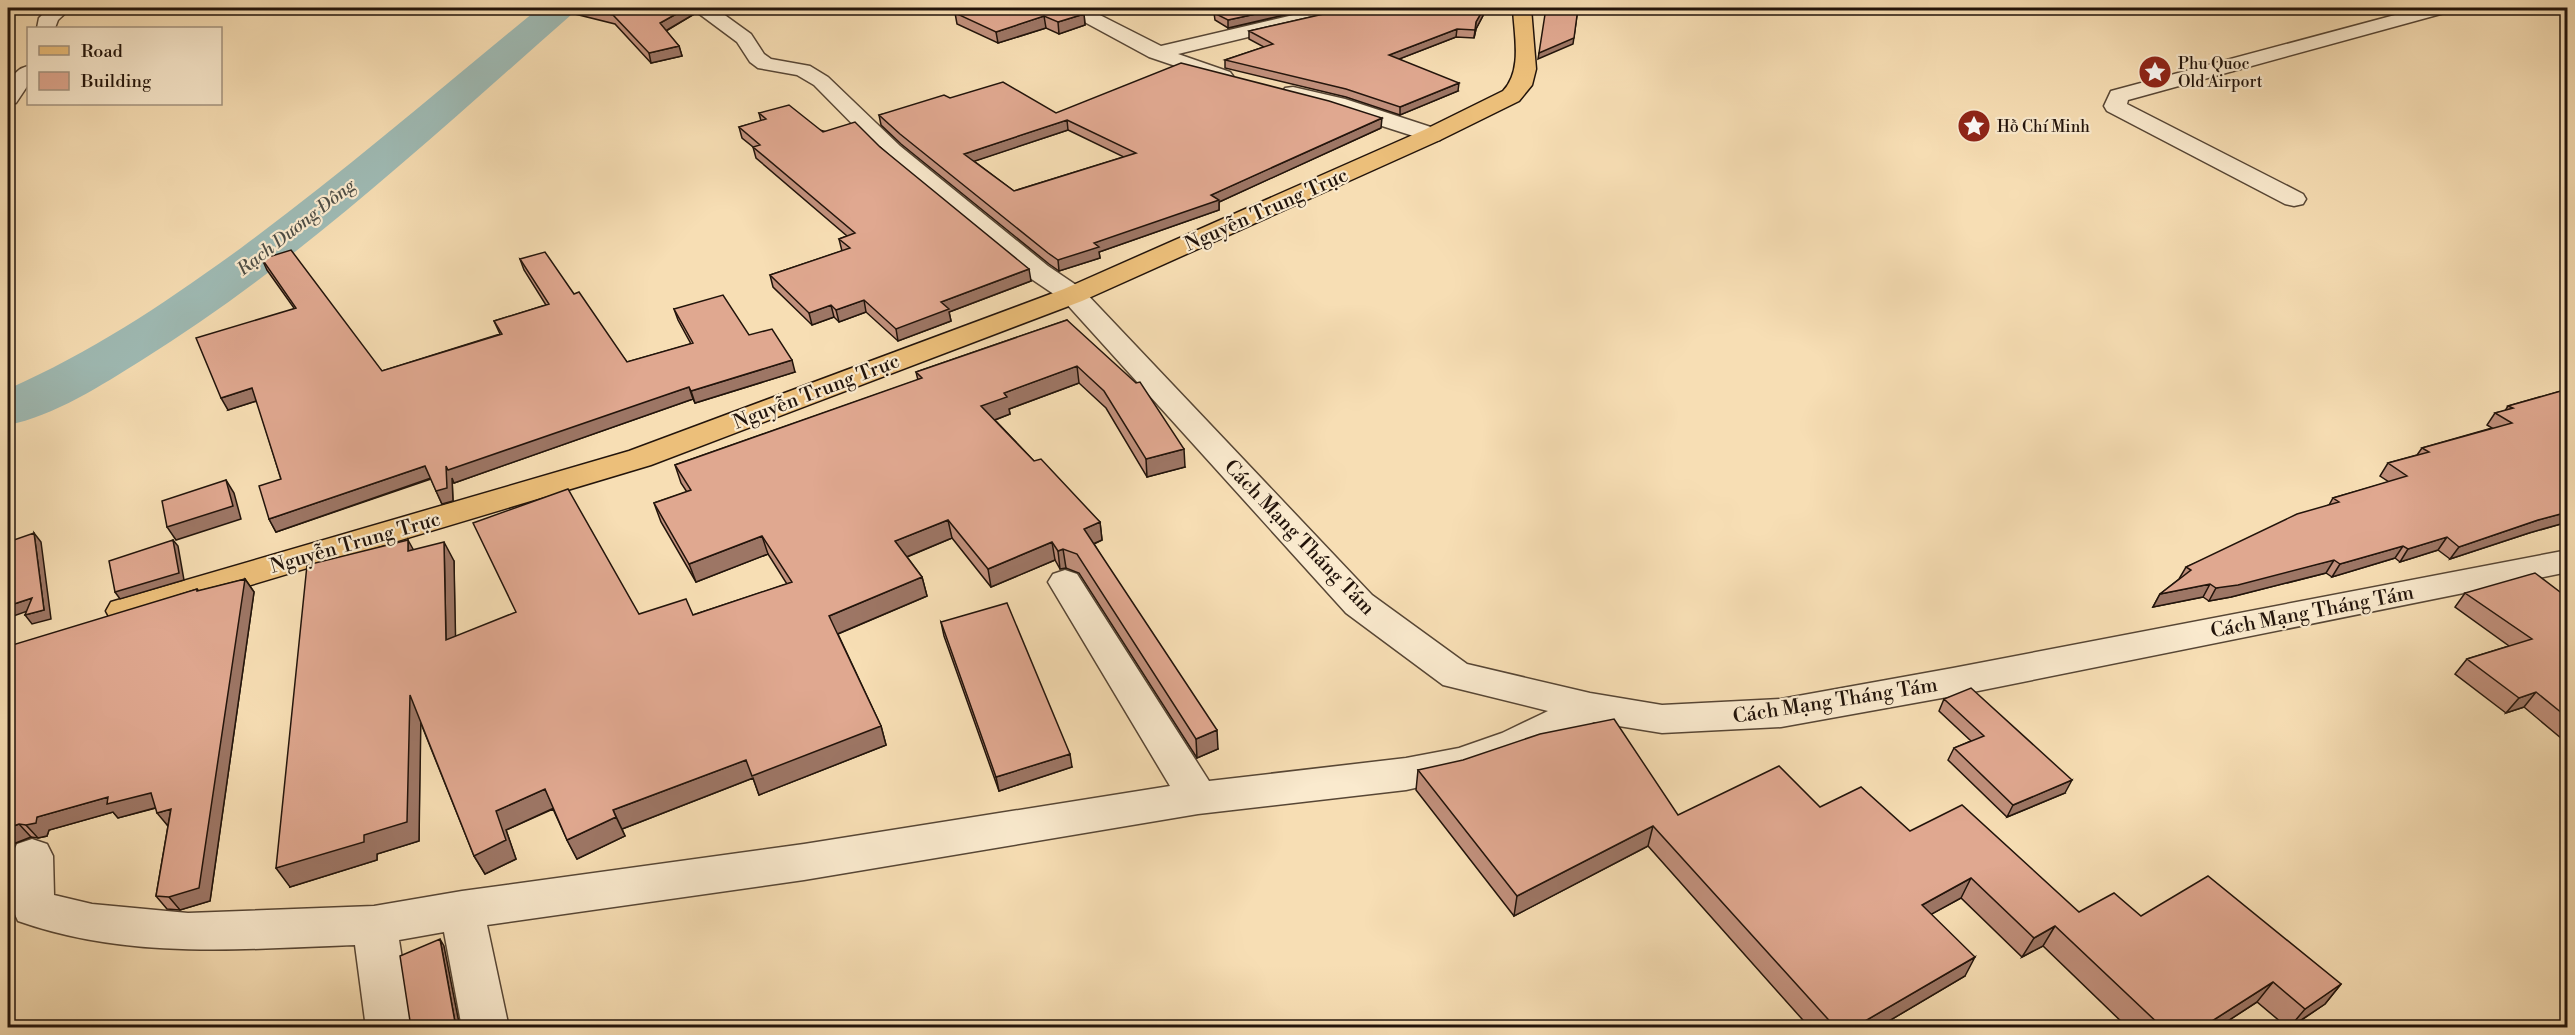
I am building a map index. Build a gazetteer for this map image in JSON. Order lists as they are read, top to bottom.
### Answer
{
  "streets": {
    "main road": ["Nguyễn Trung Trực"],
    "street": ["Cách Mạng Tháng Tám"]
  },
  "crossings": [
    ["Nguyễn Trung Trực", "Cách Mạng Tháng Tám"]
  ],
  "water": ["Rạch Dương Đông"],
  "places": {
    "place": ["Phu Quoc Old Airport", "Hồ Chí Minh"]
  },
  "legend": ["Road", "Building"]
}
